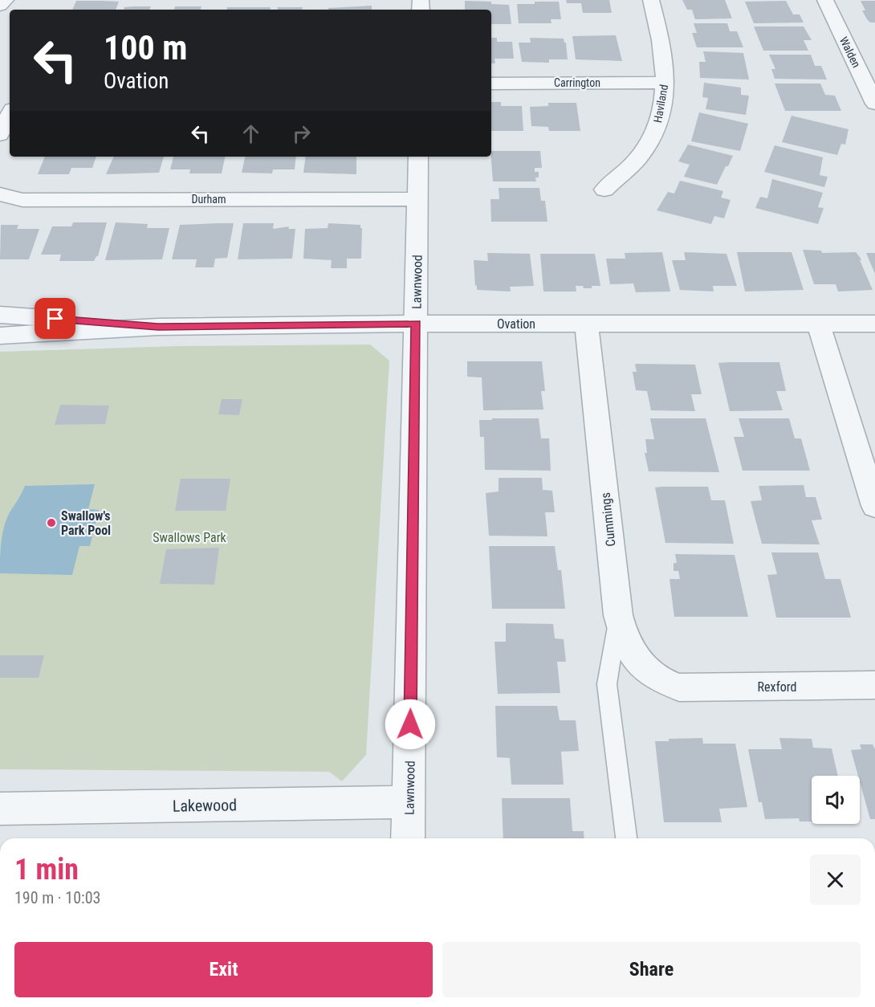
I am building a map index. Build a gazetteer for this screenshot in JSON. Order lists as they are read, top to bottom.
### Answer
{
  "streets": {
    "street": [
      "Walden",
      "Carrington",
      "Haviland",
      "Durham",
      "Lawnwood",
      "Ovation",
      "Cummings",
      "Rexford",
      "Lakewood"
    ]
  },
  "crossings": [
    ["Carrington", "Haviland"],
    ["Durham", "Lawnwood"],
    ["Lawnwood", "Ovation"],
    ["Lawnwood", "Lakewood"],
    ["Ovation", "Cummings"],
    ["Cummings", "Rexford"]
  ],
  "parks": ["Swallows Park"],
  "places": ["Swallow's Park Pool"],
  "page": {
    "turn": ["100 m", "Ovation"],
    "heading": ["1 min", "190 m · 10:03"],
    "buttons": ["Exit", "Share"]
  }
}
